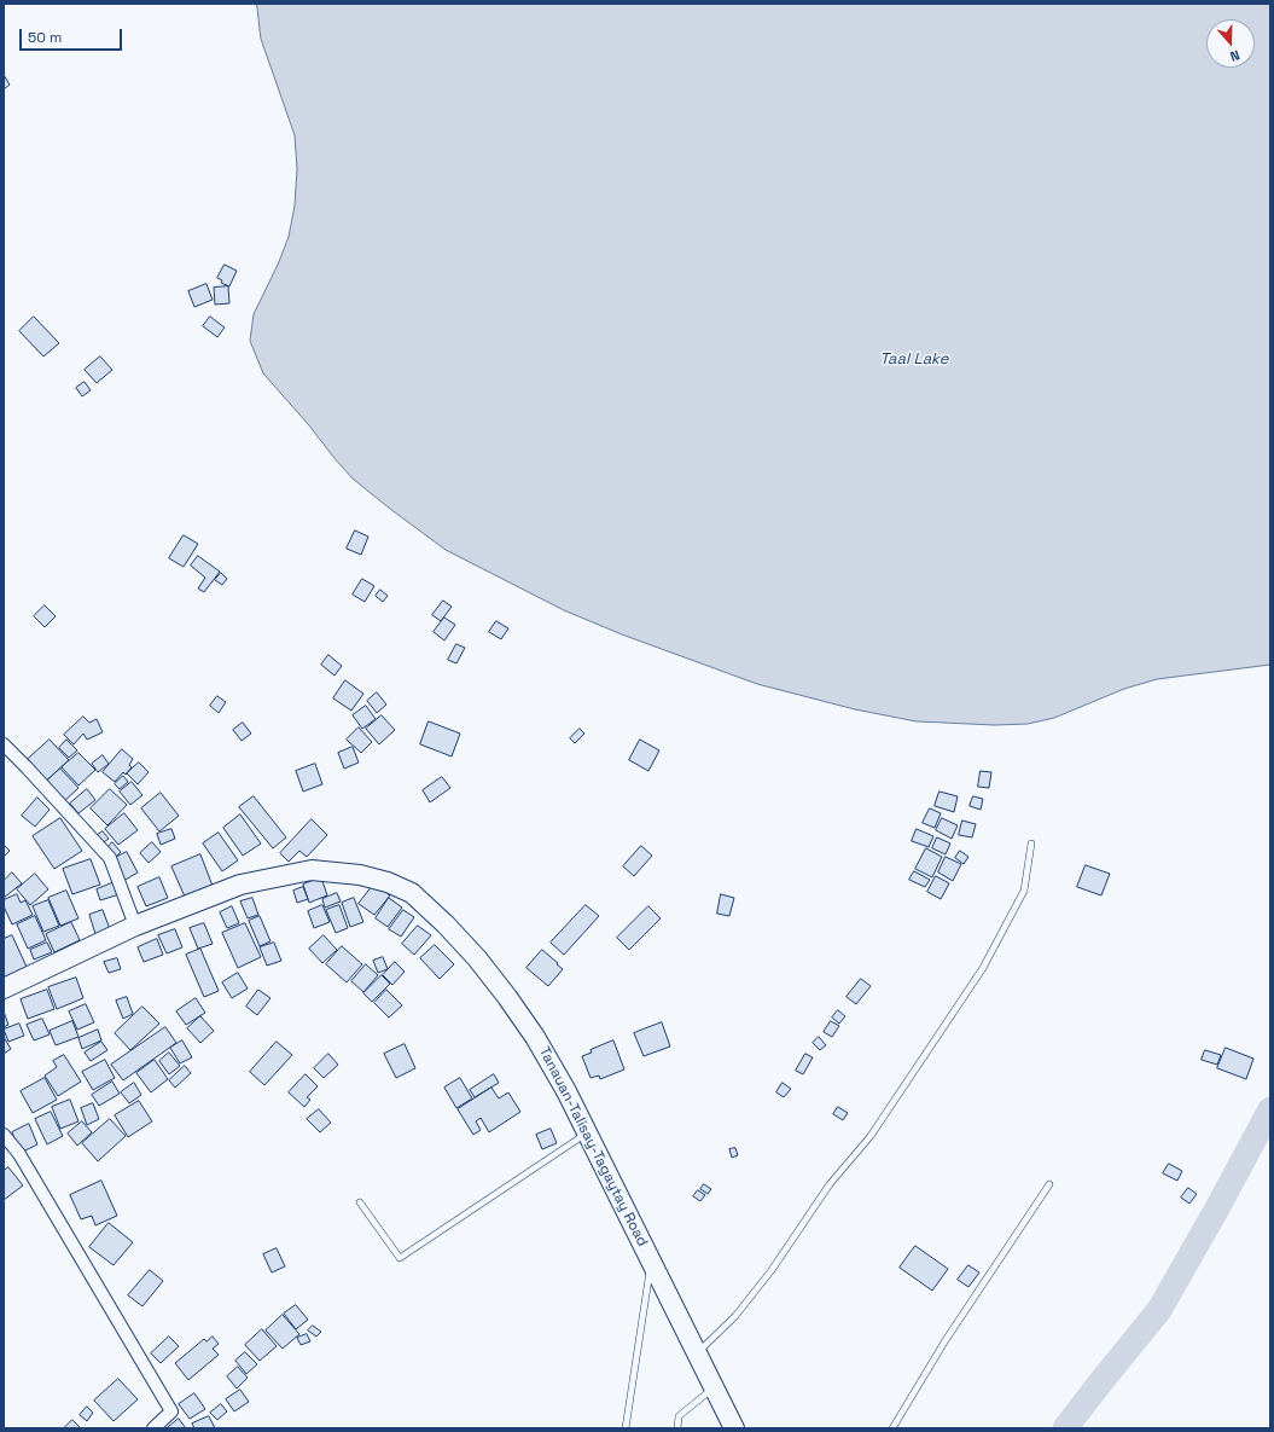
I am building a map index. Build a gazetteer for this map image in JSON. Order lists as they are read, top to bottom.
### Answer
{
  "streets": {
    "main road": ["Tanauan-Talisay-Tagaytay Road"]
  },
  "water": ["Taal Lake"],
  "scale_bar": "50 m",
  "north": "bottom"
}
